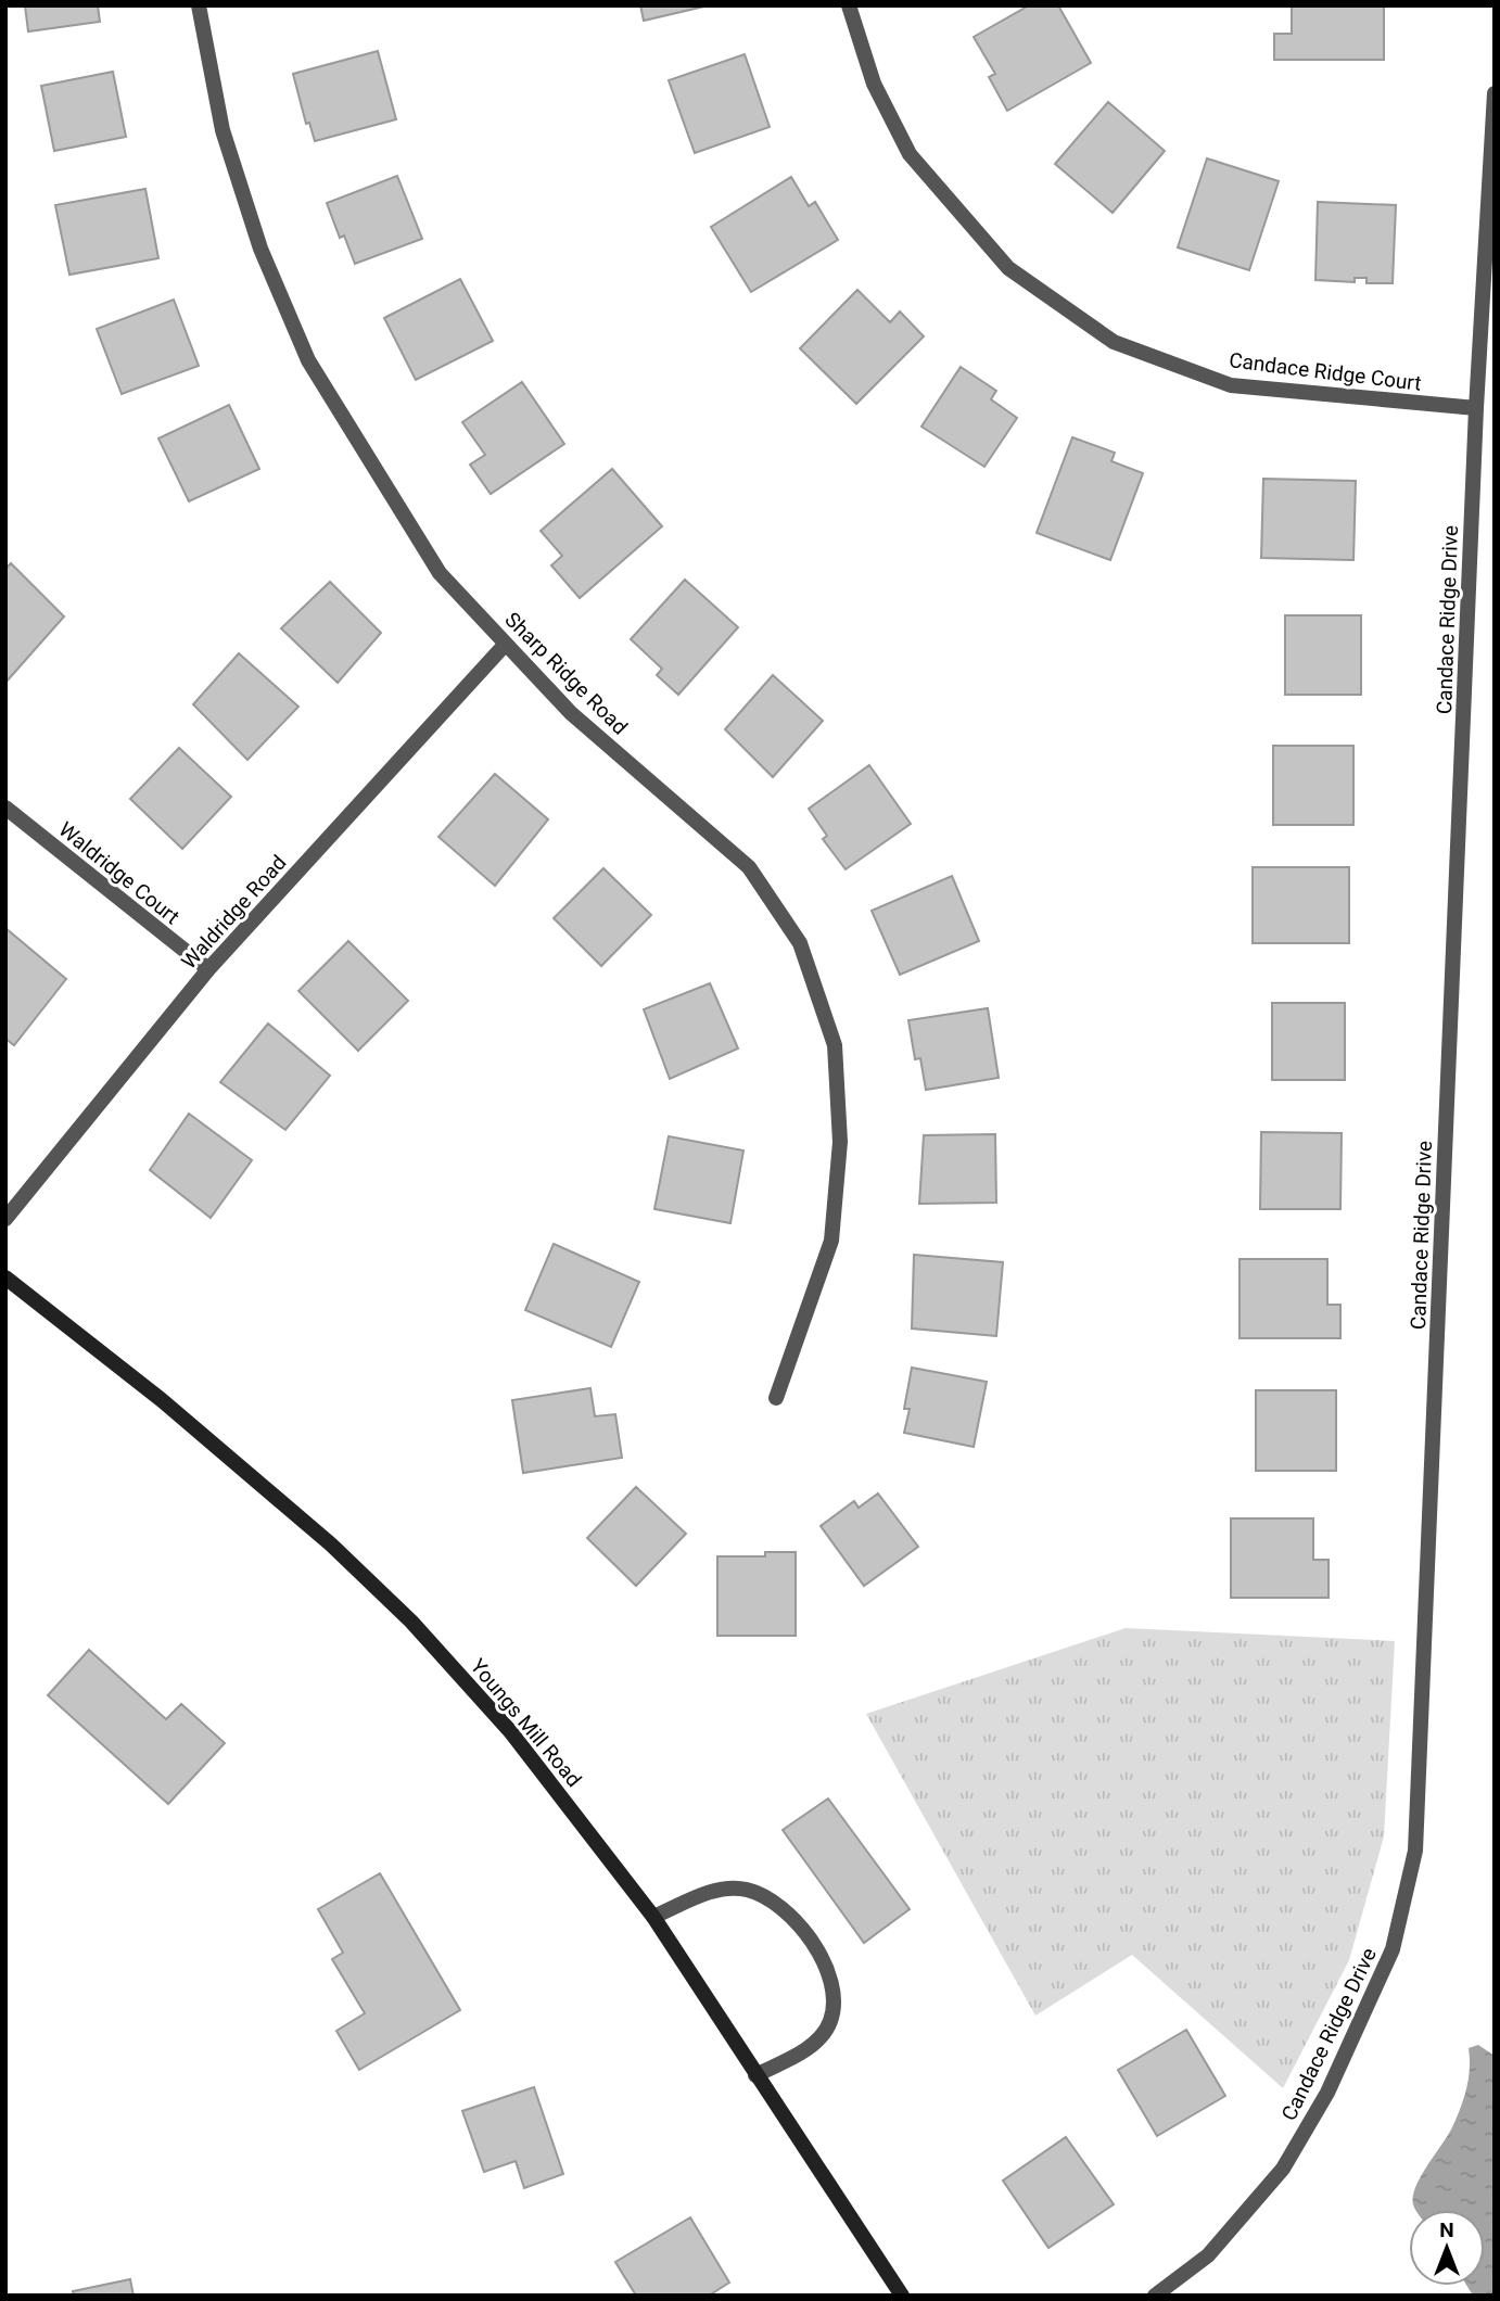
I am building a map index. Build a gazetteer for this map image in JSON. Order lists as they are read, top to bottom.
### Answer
{
  "streets": {
    "street": [
      "Candace Ridge Court",
      "Candace Ridge Drive",
      "Sharp Ridge Road",
      "Waldridge Court",
      "Waldridge Road",
      "Youngs Mill Road"
    ]
  },
  "crossings": [
    ["Candace Ridge Court", "Candace Ridge Drive"],
    ["Sharp Ridge Road", "Waldridge Road"],
    ["Waldridge Court", "Waldridge Road"]
  ],
  "north": "top"
}
